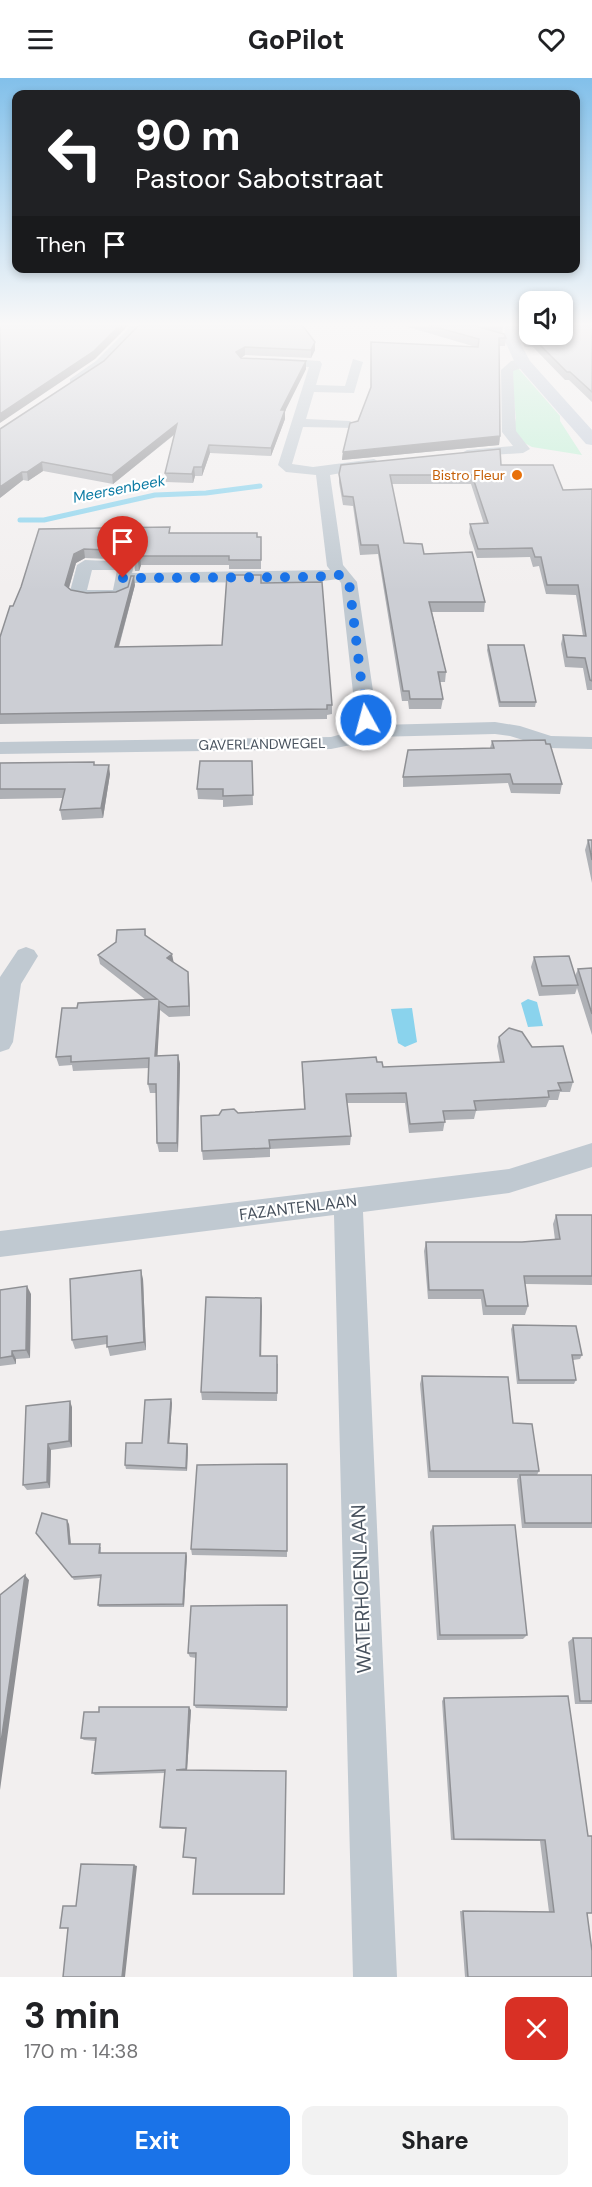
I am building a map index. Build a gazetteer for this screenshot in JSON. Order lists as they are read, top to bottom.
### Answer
{
  "streets": {
    "street": ["GAVERLANDWEGEL", "FAZANTENLAAN", "WATERHOENLAAN"]
  },
  "crossings": [
    ["FAZANTENLAAN", "WATERHOENLAAN"]
  ],
  "water": ["Meersenbeek"],
  "places": ["Bistro Fleur"],
  "page": {
    "header": "GoPilot",
    "turn": ["90 m", "Pastoor Sabotstraat"],
    "then": "Then",
    "heading": ["3 min", "170 m · 14:38"],
    "buttons": ["Exit", "Share"]
  }
}
